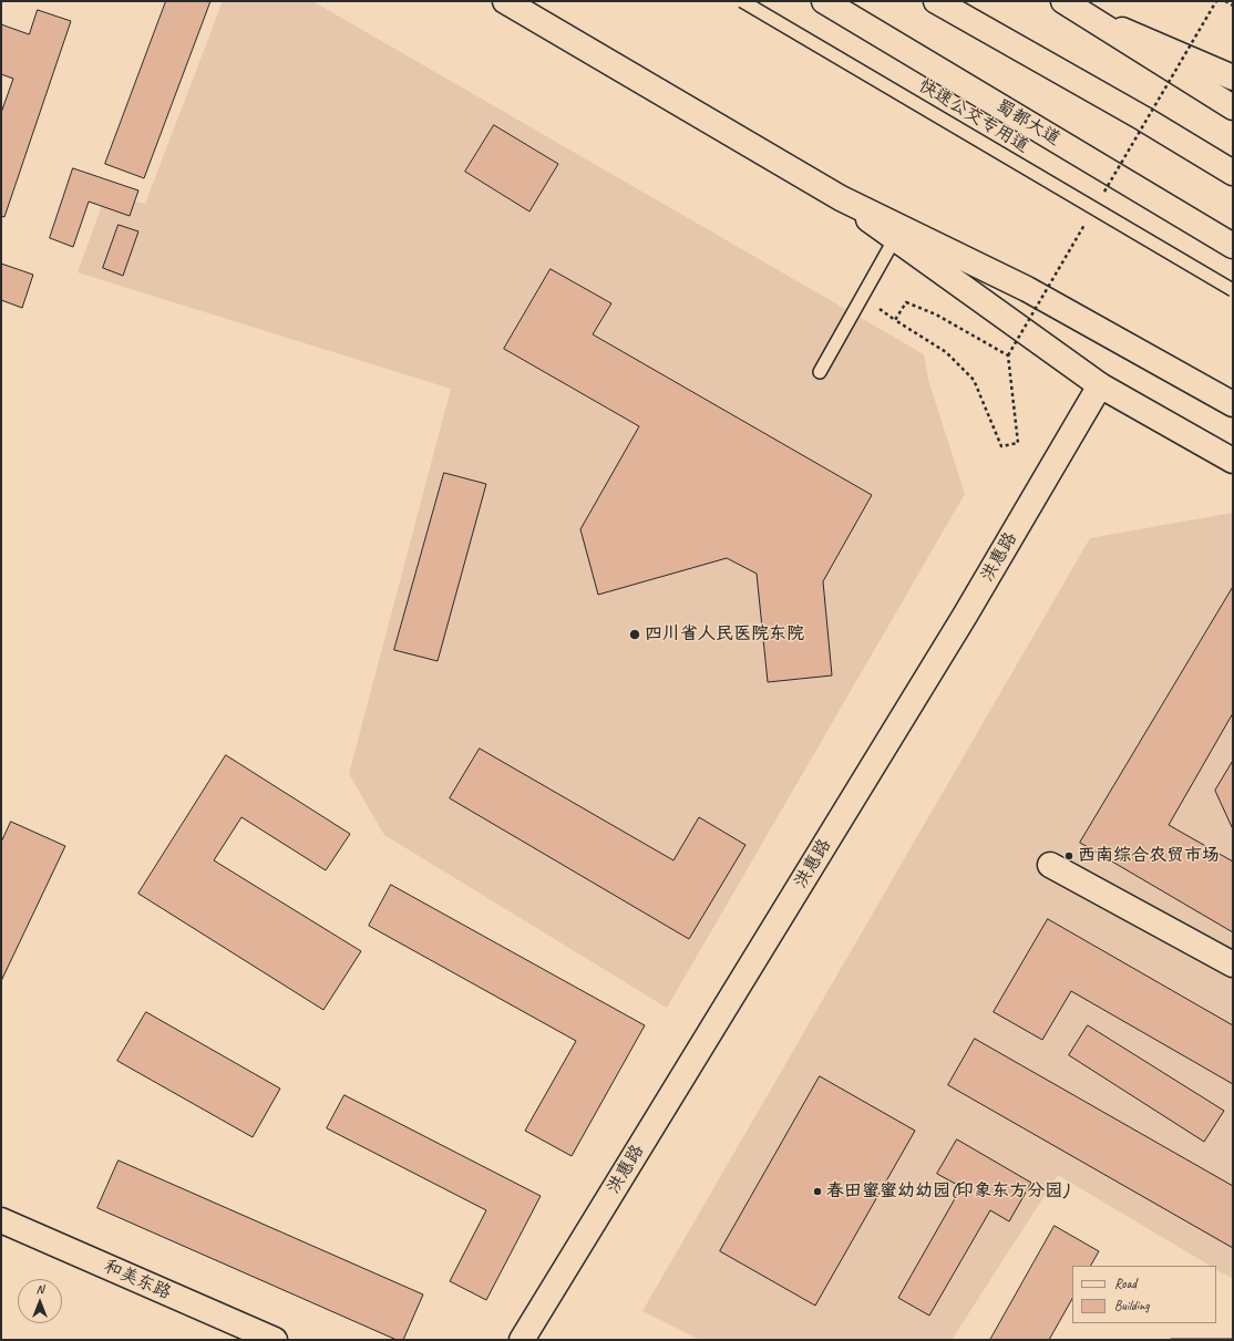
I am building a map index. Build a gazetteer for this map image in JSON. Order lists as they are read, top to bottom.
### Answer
{
  "streets": {
    "main road": ["蜀都大道", "洪惠路", "和美东路"],
    "lane": ["快速公交专用道"]
  },
  "places": ["四川省人民医院东院", "西南综合农贸市场", "春田蜜蜜幼幼园(印象东方分园)"],
  "legend": ["Road", "Building"],
  "north": "top"
}
